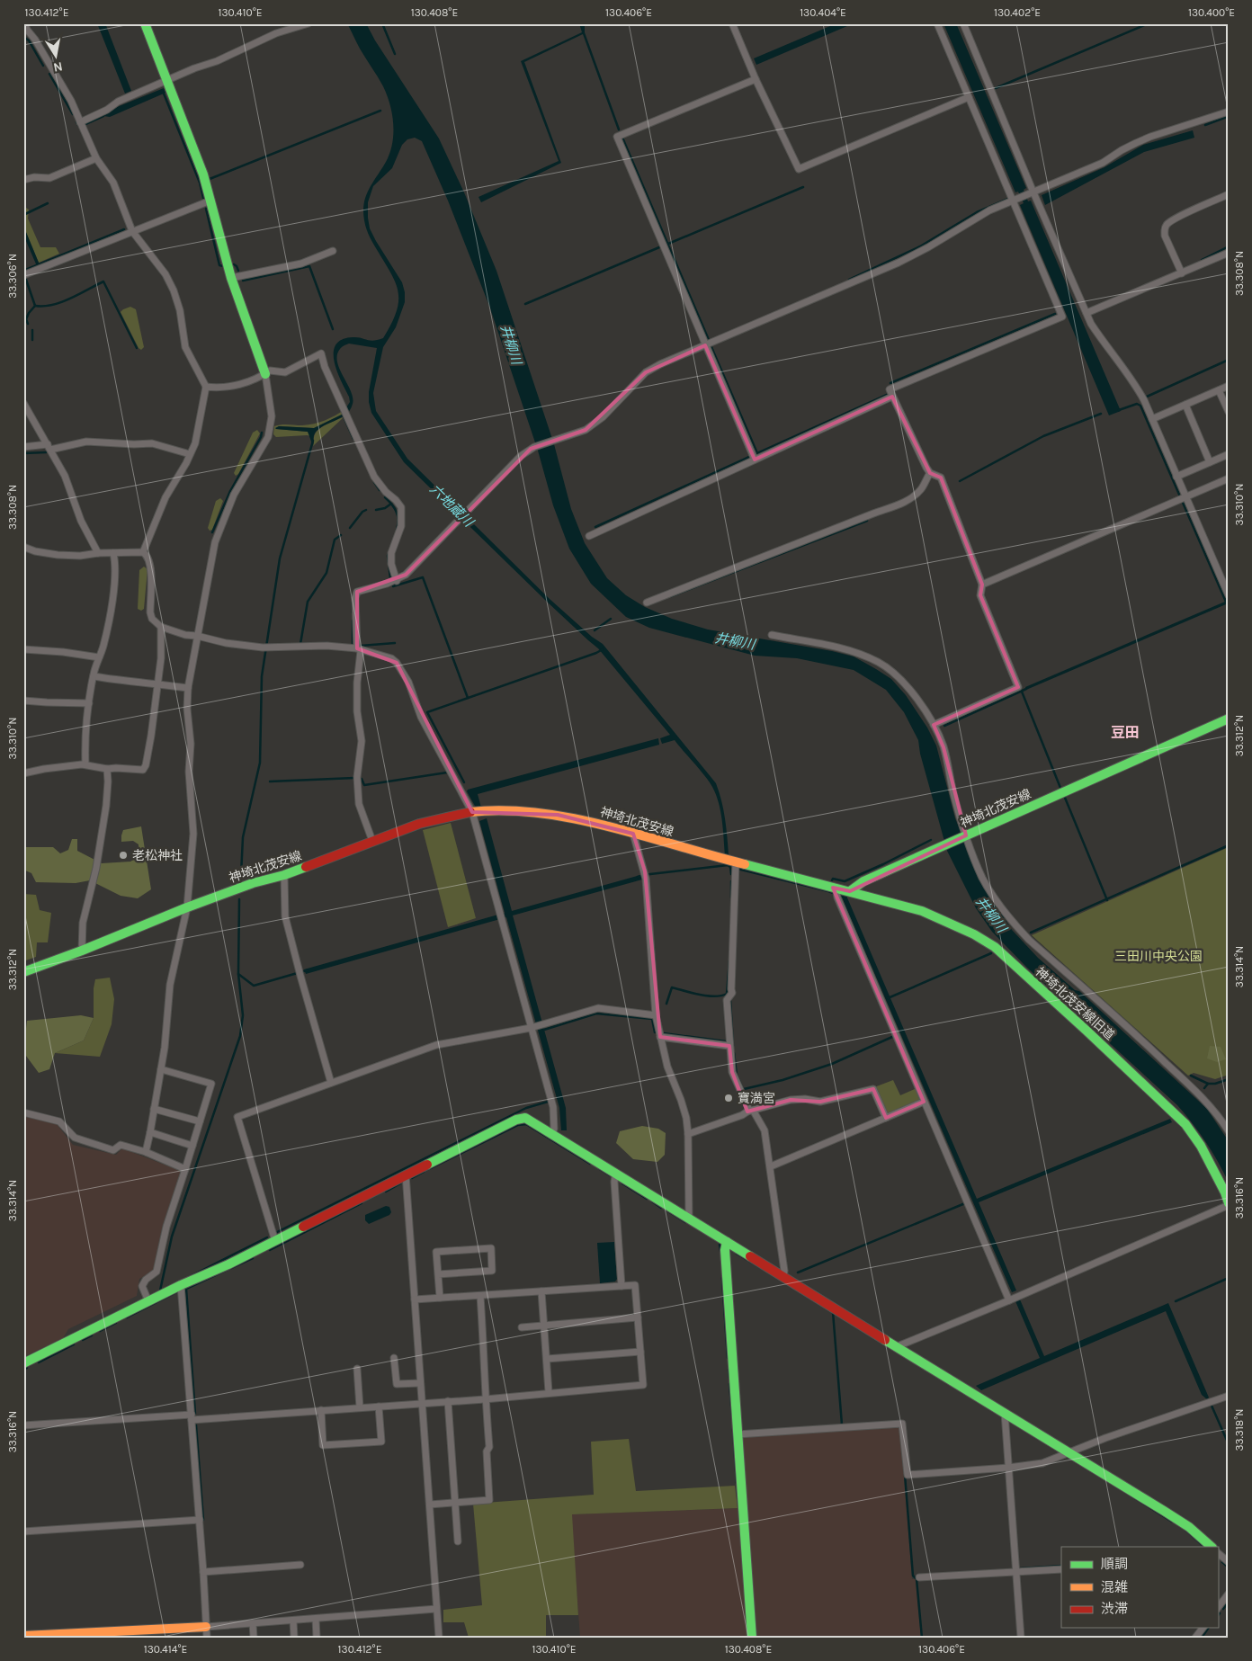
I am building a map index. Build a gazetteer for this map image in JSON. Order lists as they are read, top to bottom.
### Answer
{
  "streets": {
    "street": ["神埼北茂安線", "神埼北茂安線旧道"]
  },
  "crossings": [
    ["神埼北茂安線", "神埼北茂安線旧道"]
  ],
  "districts": ["豆田"],
  "water": ["井柳川", "六地蔵川"],
  "parks": ["三田川中央公園"],
  "places": ["老松神社", "寶満宮"],
  "legend": ["順調", "混雑", "渋滞"],
  "north": "bottom",
  "coordinates": [
    "130.412°E",
    "130.410°E",
    "130.408°E",
    "130.406°E",
    "130.404°E",
    "130.402°E",
    "130.400°E",
    "33.308°N",
    "33.306°N",
    "33.310°N",
    "33.312°N",
    "33.314°N",
    "33.316°N",
    "33.318°N",
    "130.414°E"
  ]
}
